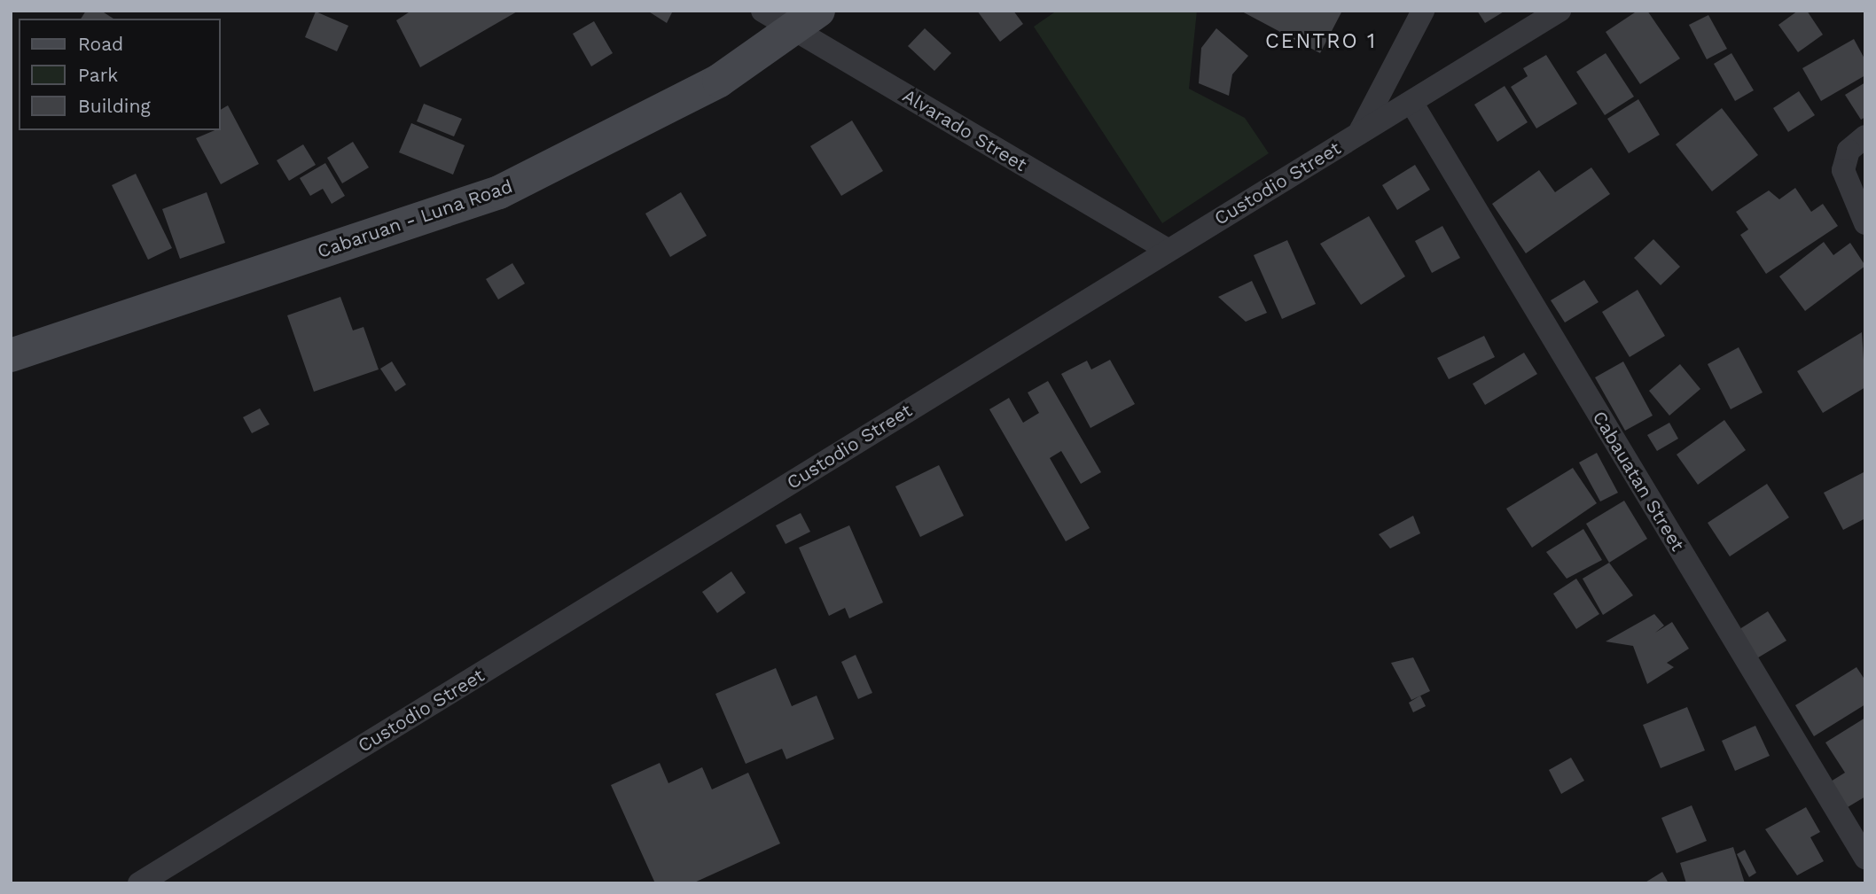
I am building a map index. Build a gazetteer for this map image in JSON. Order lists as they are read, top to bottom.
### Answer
{
  "streets": {
    "main road": ["Cabaruan - Luna Road"],
    "street": ["Alvarado Street", "Custodio Street", "Cabauatan Street"]
  },
  "crossings": [
    ["Alvarado Street", "Custodio Street"],
    ["Alvarado Street", "Cabaruan - Luna Road"],
    ["Custodio Street", "Cabauatan Street"]
  ],
  "districts": ["CENTRO 1"],
  "legend": ["Road", "Park", "Building"]
}
